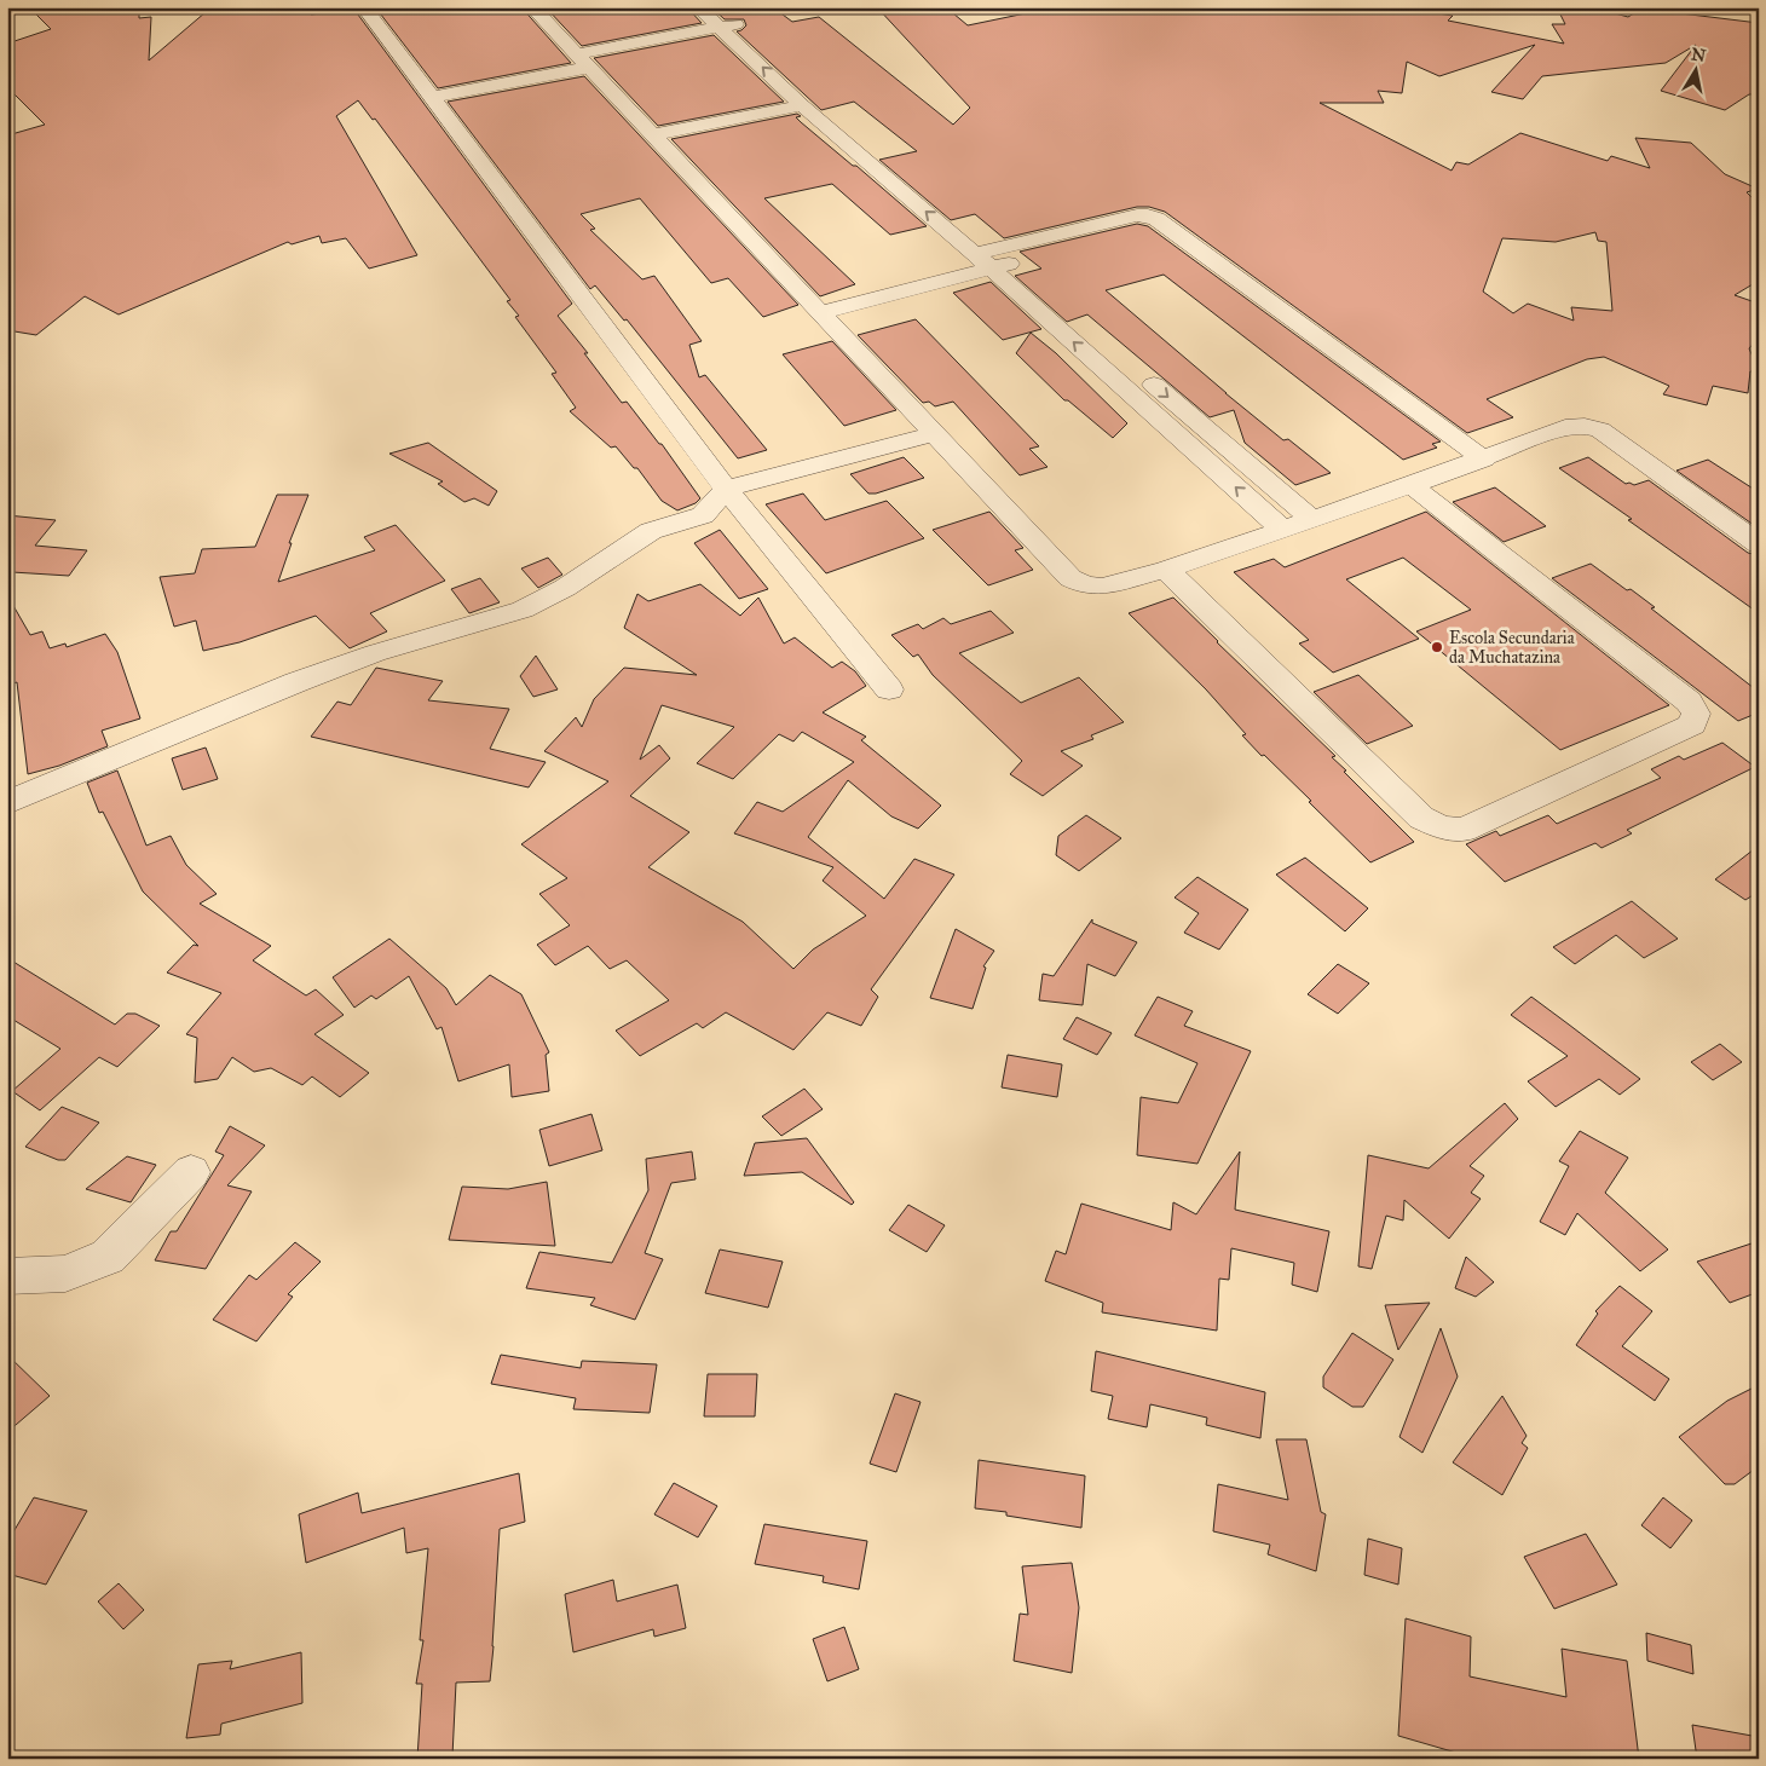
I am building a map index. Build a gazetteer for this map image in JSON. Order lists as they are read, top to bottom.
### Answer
{
  "places": ["Escola Secundaria da Muchatazina"],
  "north": "top"
}
